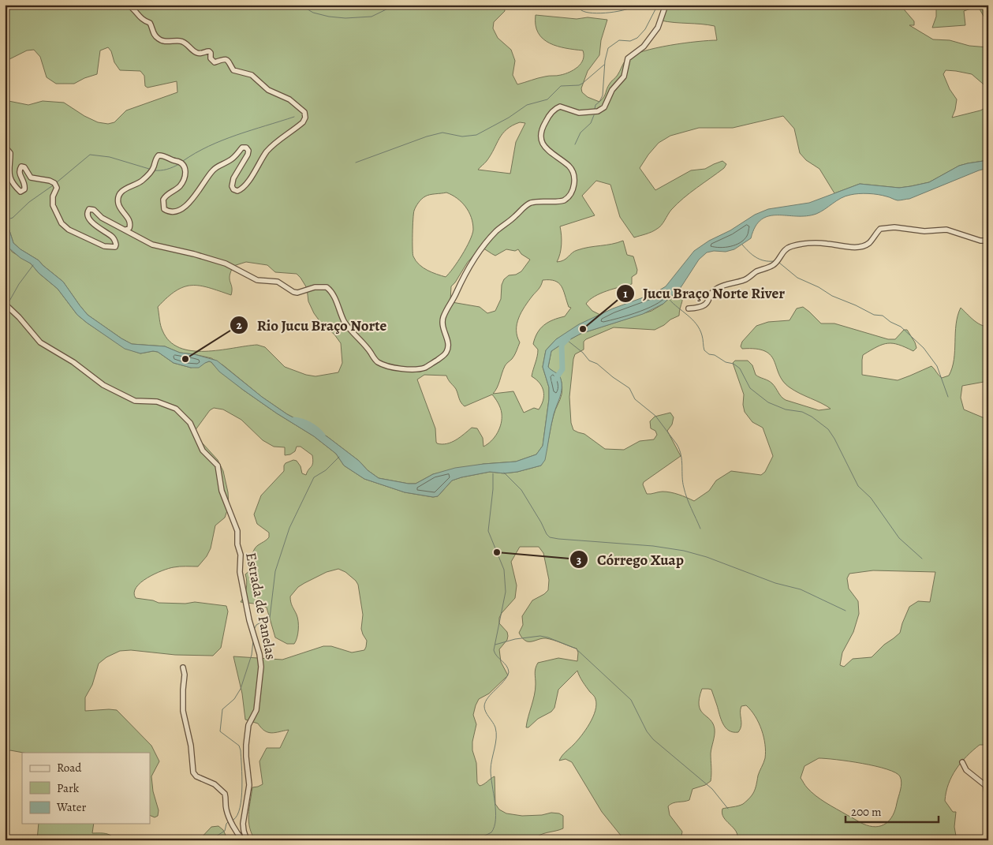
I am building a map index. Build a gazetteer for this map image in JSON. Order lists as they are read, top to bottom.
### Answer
{
  "streets": {
    "street": ["Estrada de Panelas"]
  },
  "places": ["Jucu Braço Norte River", "Rio Jucu Braço Norte", "Córrego Xuap"],
  "legend": ["Road", "Park", "Water"],
  "scale_bar": "200 m"
}
